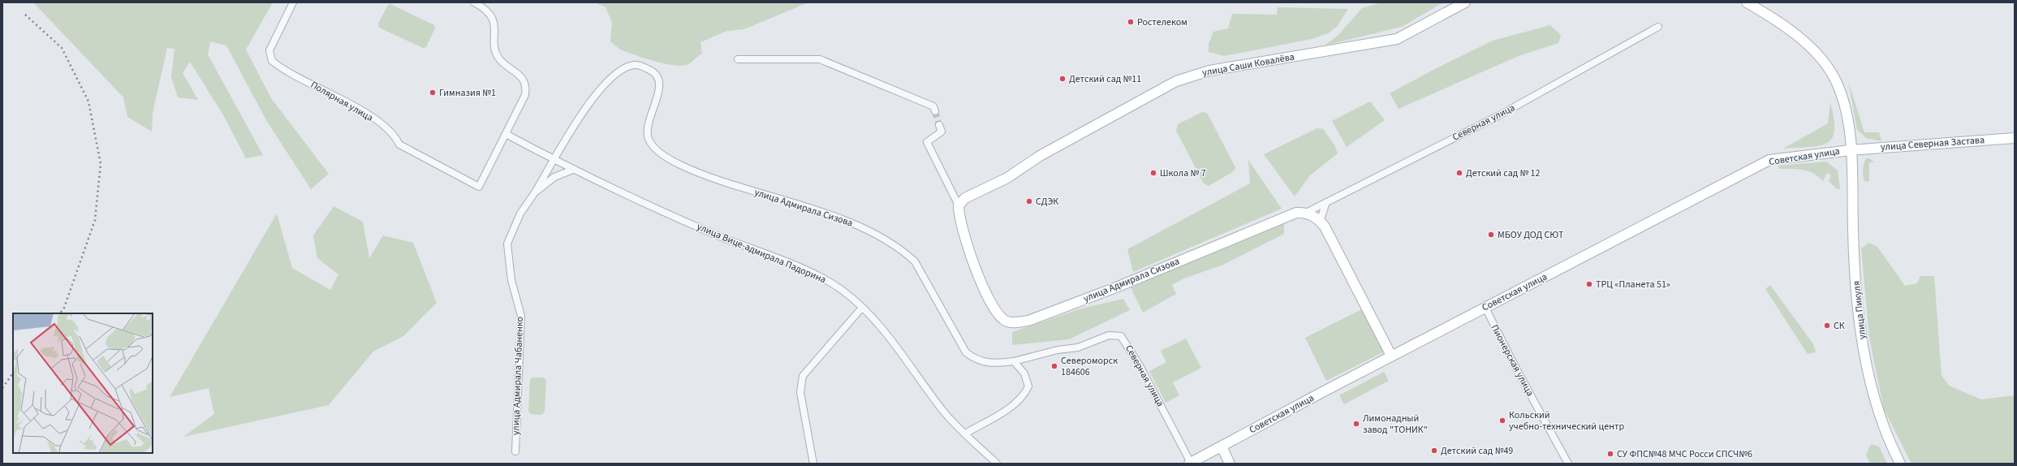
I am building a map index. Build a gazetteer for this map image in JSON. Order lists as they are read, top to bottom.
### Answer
{
  "streets": {
    "street": [
      "улица Саши Ковалёва",
      "Полярная улица",
      "Северная улица",
      "улица Северная Застава",
      "Советская улица",
      "улица Адмирала Сизова",
      "улица Вице-адмирала Падорина",
      "улица Пикуля",
      "Пионерская улица",
      "улица Адмирала Чабаненко"
    ]
  },
  "crossings": [
    ["улица Саши Ковалёва", "улица Адмирала Сизова"],
    ["Северная улица", "Советская улица"],
    ["Северная улица", "улица Адмирала Сизова"],
    ["улица Северная Застава", "Советская улица"],
    ["улица Северная Застава", "улица Пикуля"],
    ["Советская улица", "улица Пикуля"],
    ["Советская улица", "Пионерская улица"],
    ["улица Адмирала Сизова", "улица Адмирала Чабаненко"],
    ["улица Вице-адмирала Падорина", "улица Адмирала Чабаненко"]
  ],
  "places": [
    "Ростелеком",
    "Детский сад №11",
    "Гимназия №1",
    "Школа № 7",
    "Детский сад № 12",
    "СДЭК",
    "МБОУ ДОД СЮТ",
    "ТРЦ «Планета 51»",
    "СК",
    "Североморск 184606",
    "Кольский учебно-технический центр",
    "Лимонадный завод \"ТОНИК\"",
    "Детcкий сад №49",
    "СУ ФПС№48 МЧС Росси СПСЧ№6"
  ]
}
